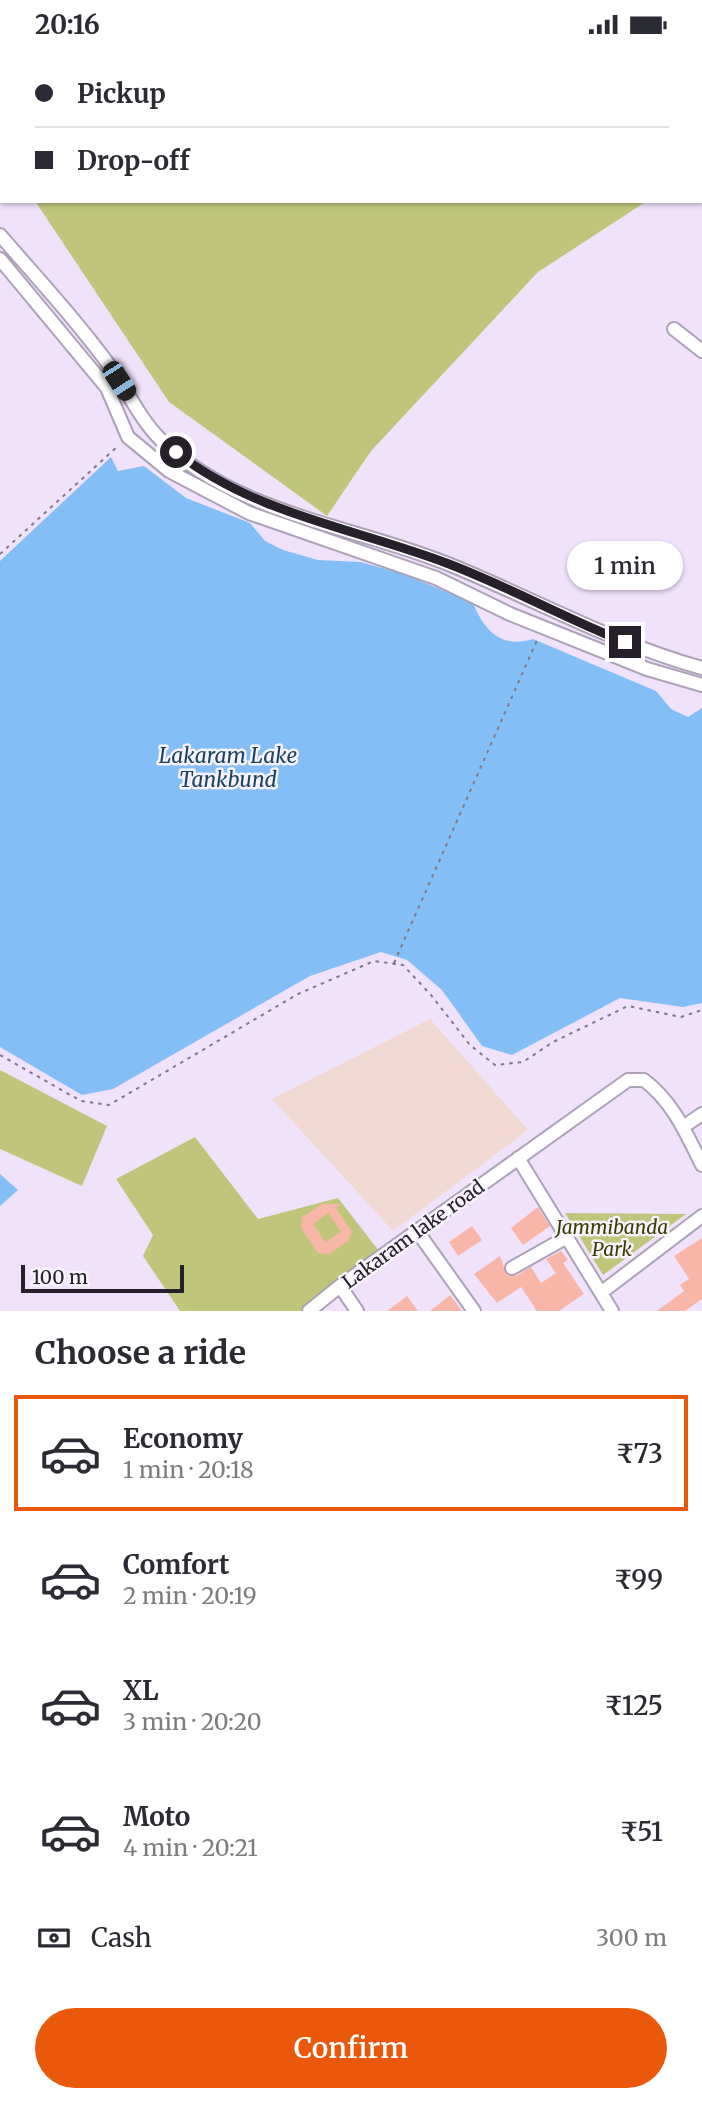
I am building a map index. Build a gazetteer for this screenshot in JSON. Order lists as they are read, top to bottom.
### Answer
{
  "streets": {
    "street": ["Lakaram lake road"]
  },
  "water": ["Lakaram Lake Tankbund"],
  "parks": ["Jammibanda Park"],
  "scale_bar": "100 m",
  "page": {
    "status": "20:16",
    "banner": ["Pickup", "Drop-off"],
    "bubble": "1 min",
    "scale": "100 m",
    "heading": "Choose a ride",
    "list": [
      {
        "name": "Economy",
        "note": "1 min · 20:18",
        "value": "₹73"
      },
      {
        "name": "Comfort",
        "note": "2 min · 20:19",
        "value": "₹99"
      },
      {
        "name": "XL",
        "note": "3 min · 20:20",
        "value": "₹125"
      },
      {
        "name": "Moto",
        "note": "4 min · 20:21",
        "value": "₹51"
      }
    ],
    "pay": ["Cash", "300 m"],
    "buttons": "Confirm"
  }
}
